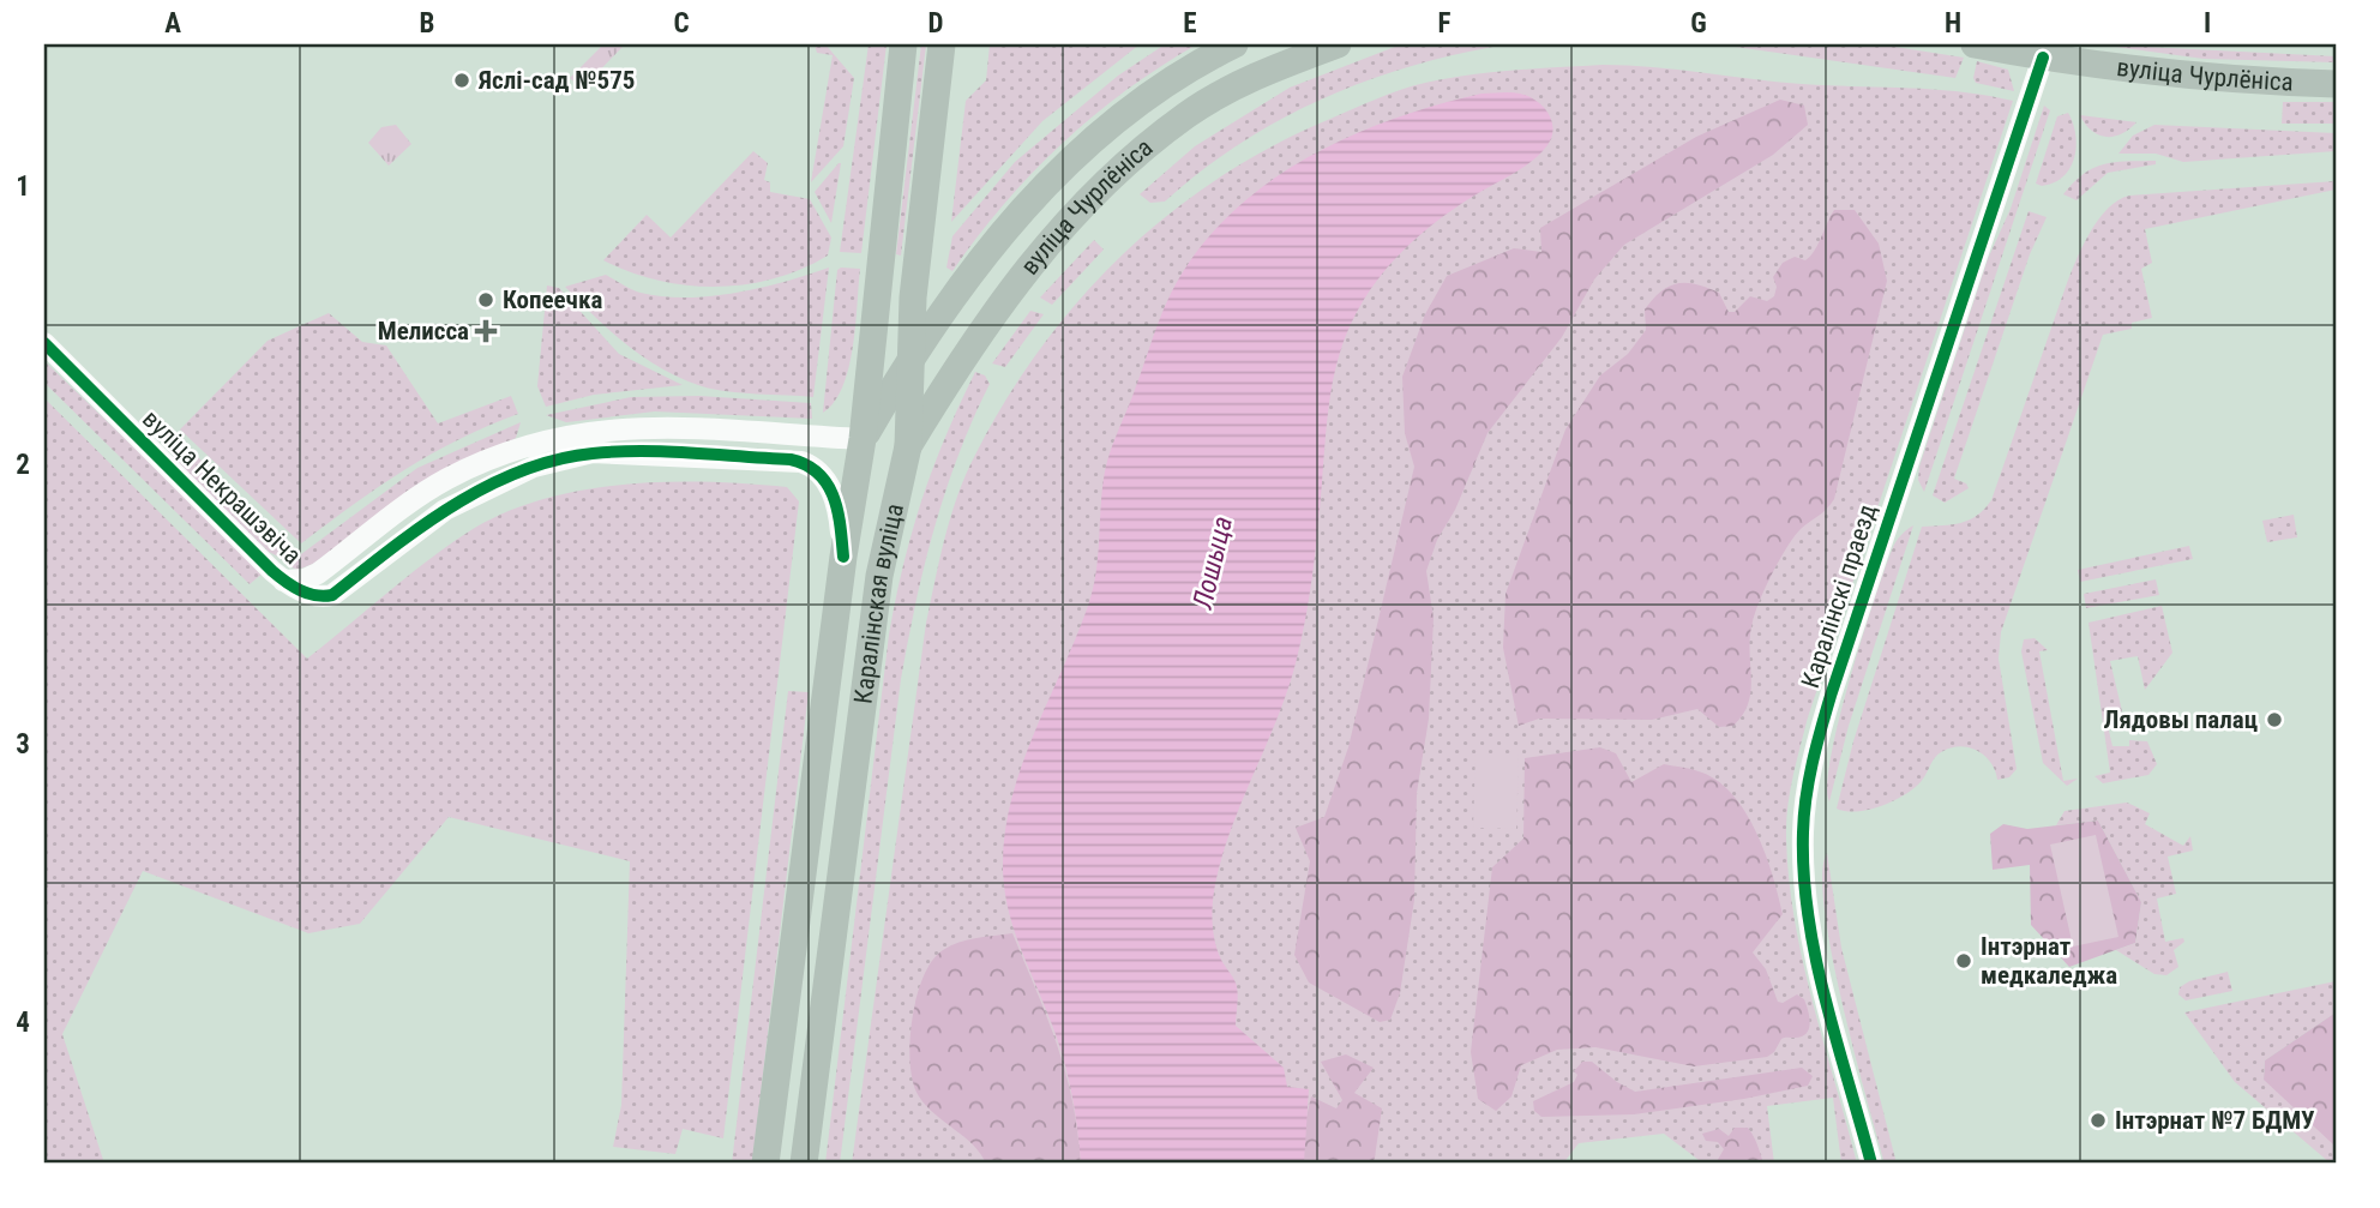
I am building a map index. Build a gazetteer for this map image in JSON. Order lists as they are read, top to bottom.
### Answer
{
  "streets": {
    "main road": ["вуліца Чурлёніса", "Каралінская вуліца"],
    "street": ["вуліца Некрашэвіча", "Каралінскі праезд"]
  },
  "crossings": [
    ["вуліца Чурлёніса", "вуліца Некрашэвіча"],
    ["вуліца Чурлёніса", "Каралінскі праезд"],
    ["вуліца Чурлёніса", "Каралінская вуліца"],
    ["вуліца Некрашэвіча", "Каралінская вуліца"]
  ],
  "water": ["Лошыца"],
  "places": {
    "other": [
      "Яслі-сад №575",
      "Копеечка",
      "Лядовы палац",
      "Інтэрнат медкаледжа",
      "Інтэрнат №7 БДМУ"
    ],
    "health": ["Мелисса"]
  },
  "grid": {
    "columns": [
      "A",
      "B",
      "C",
      "D",
      "E",
      "F",
      "G",
      "H",
      "I"
    ],
    "rows": [
      "1",
      "2",
      "3",
      "4"
    ]
  }
}
